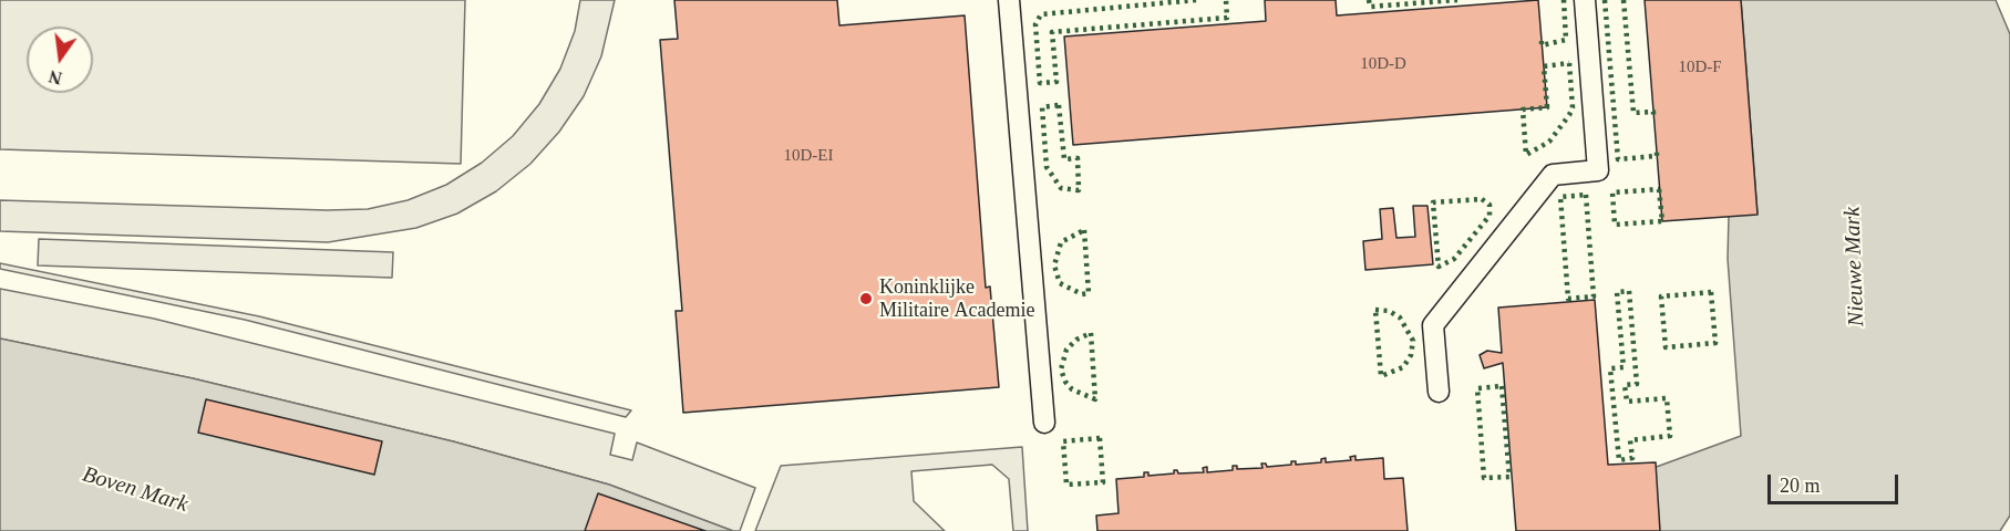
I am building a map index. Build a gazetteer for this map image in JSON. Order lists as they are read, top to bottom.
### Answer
{
  "water": ["Nieuwe Mark", "Boven Mark"],
  "places": ["Koninklijke Militaire Academie"],
  "house_numbers": ["10D-D", "10D-F", "10D-EI"],
  "scale_bar": "20 m",
  "north": "bottom"
}
